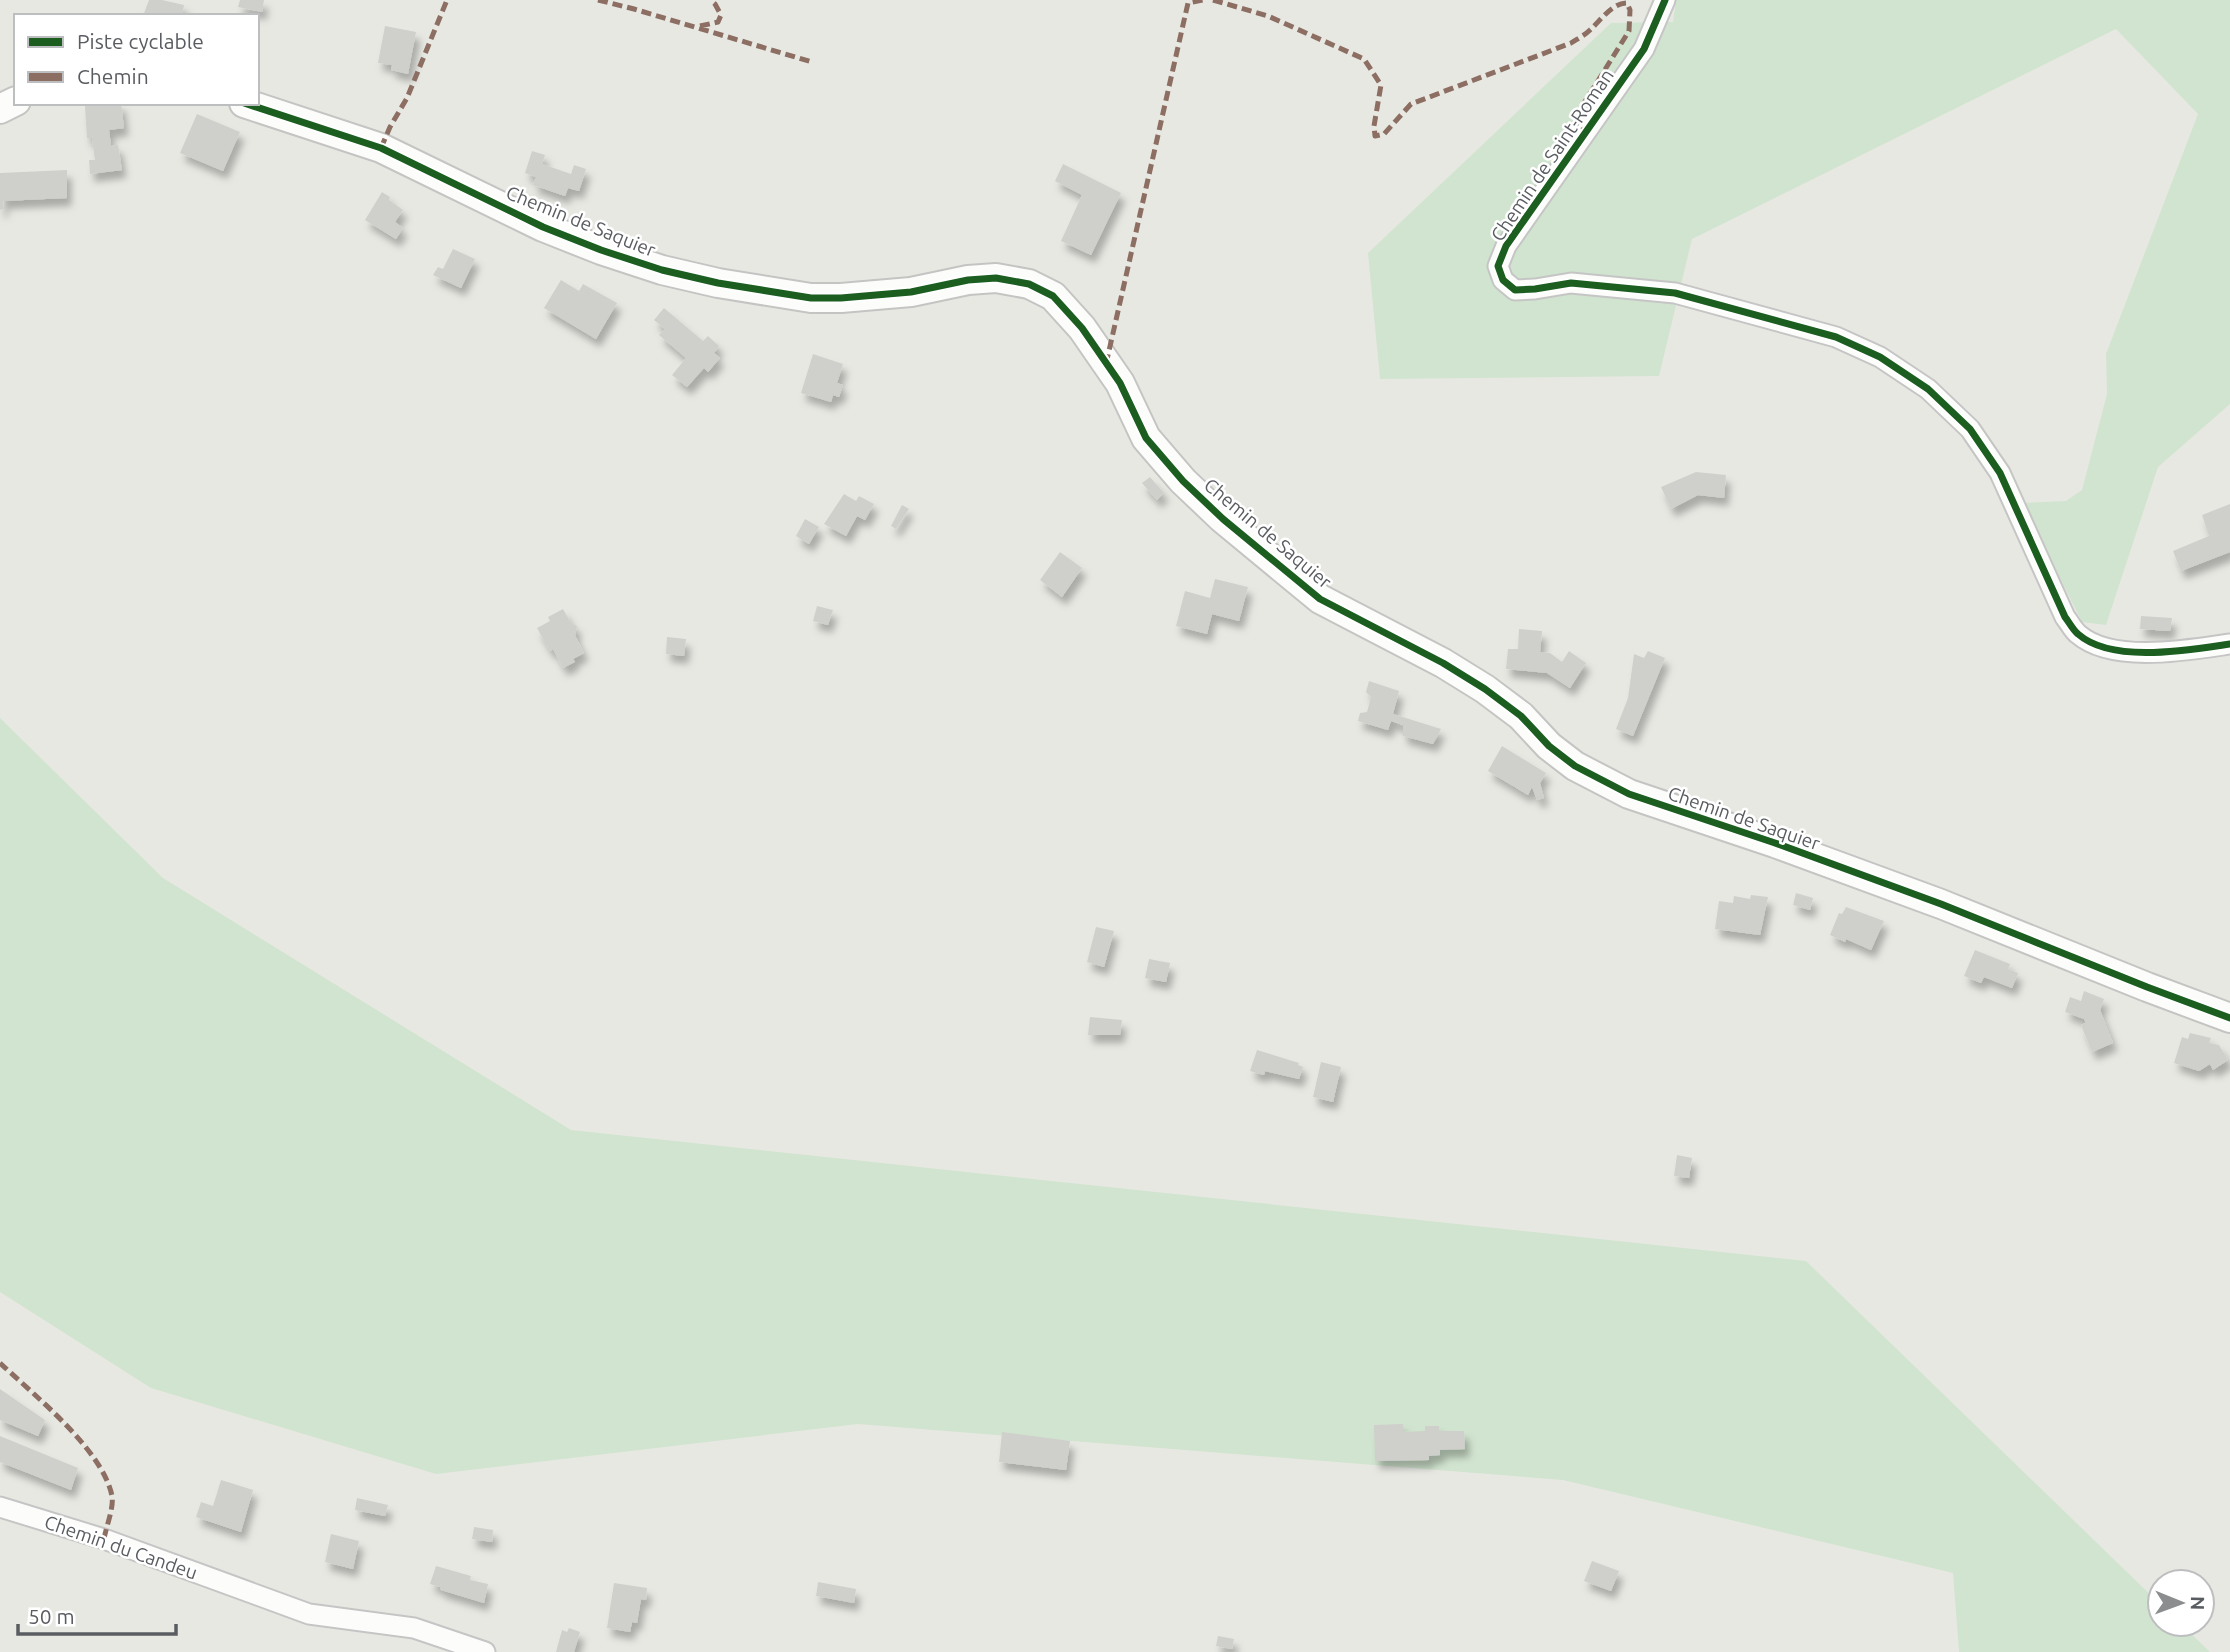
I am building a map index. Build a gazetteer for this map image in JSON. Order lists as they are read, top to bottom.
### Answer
{
  "streets": {
    "street": ["Chemin de Saint-Roman", "Chemin de Saquier", "Chemin du Candeu"]
  },
  "legend": ["Piste cyclable", "Chemin"],
  "scale_bar": "50 m",
  "north": "right"
}
